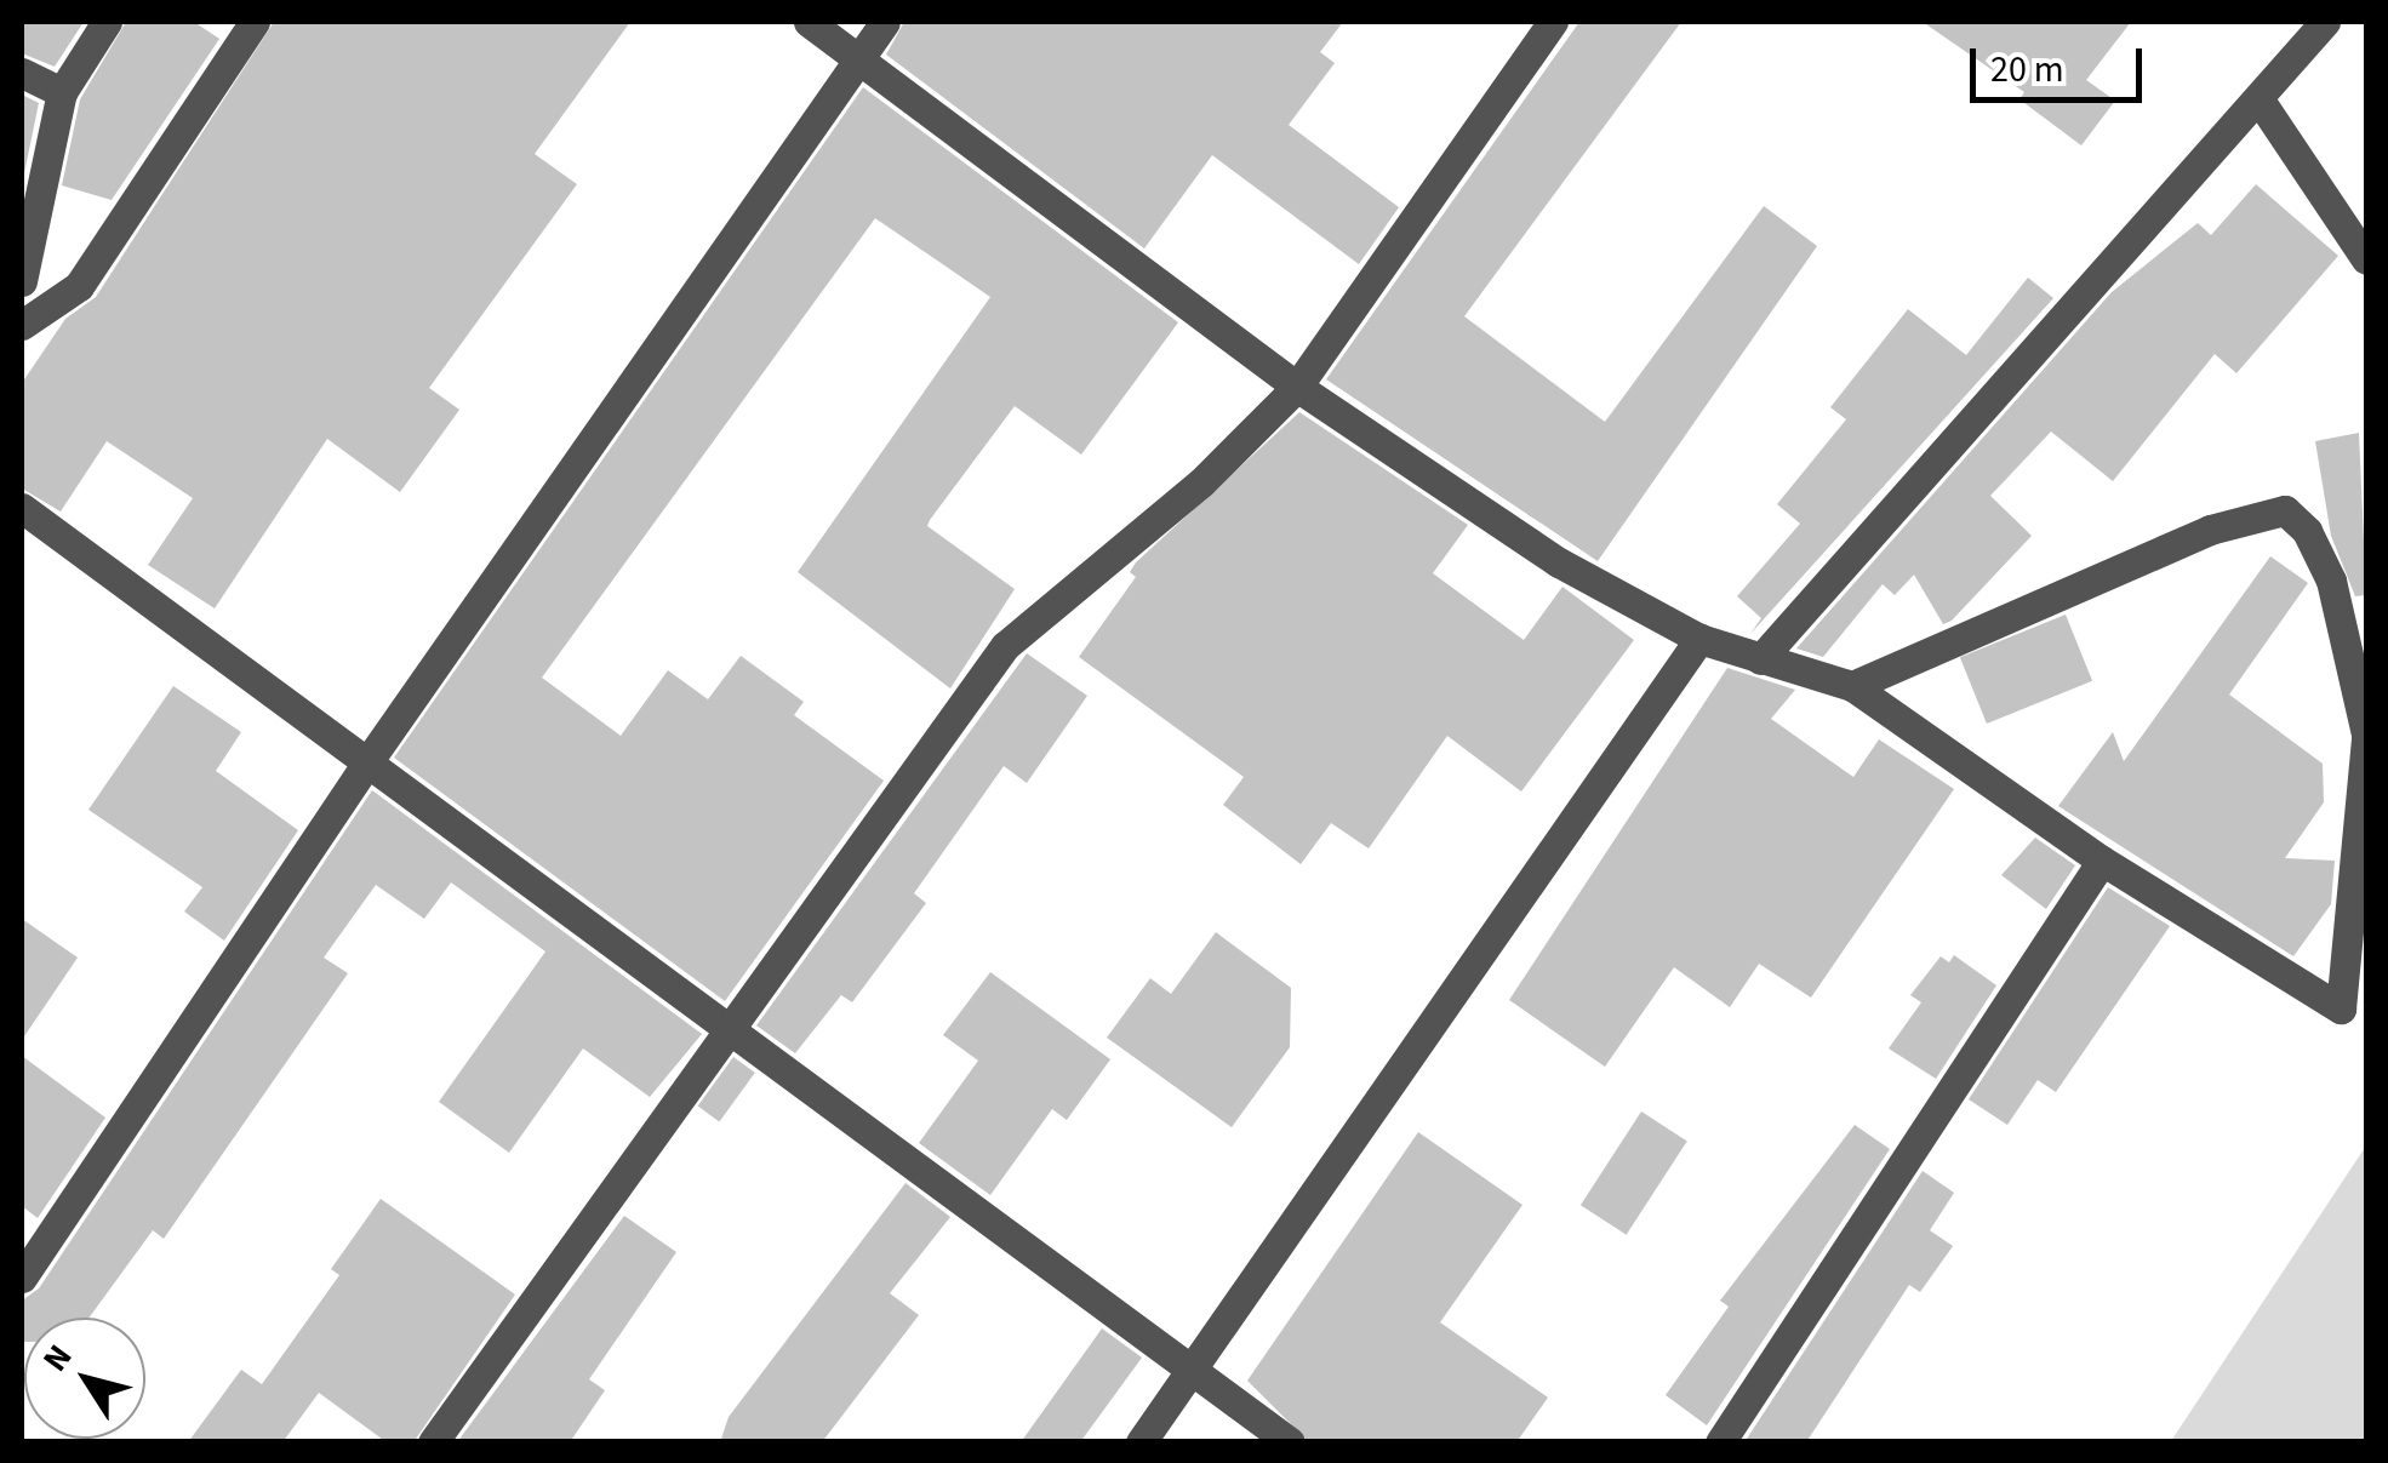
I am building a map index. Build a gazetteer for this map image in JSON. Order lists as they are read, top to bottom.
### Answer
{
  "scale_bar": "20 m",
  "north": "top left"
}
